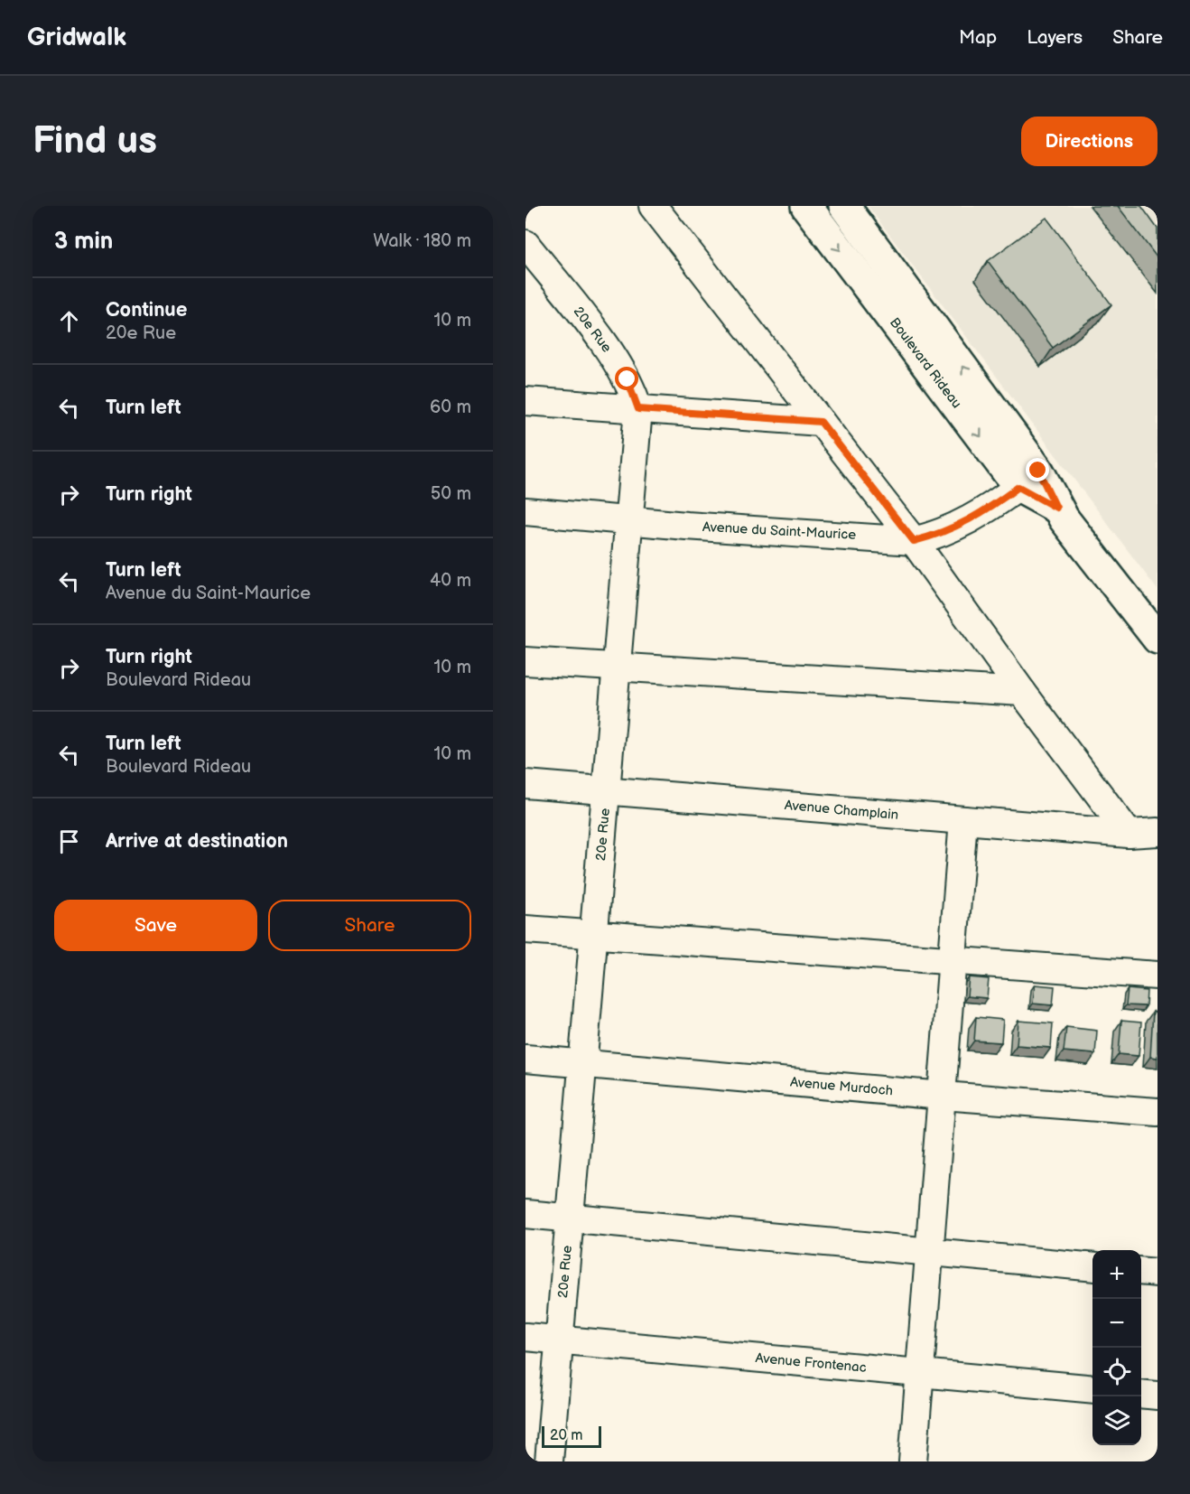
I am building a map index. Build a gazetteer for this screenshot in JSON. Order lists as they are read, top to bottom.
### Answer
{
  "streets": {
    "main road": ["Boulevard Rideau"],
    "street": [
      "20e Rue",
      "Avenue du Saint-Maurice",
      "Avenue Champlain",
      "Avenue Murdoch",
      "Avenue Frontenac"
    ]
  },
  "crossings": [
    ["20e Rue", "Avenue du Saint-Maurice"],
    ["20e Rue", "Avenue Champlain"],
    ["20e Rue", "Avenue Murdoch"],
    ["20e Rue", "Avenue Frontenac"],
    ["Boulevard Rideau", "Avenue du Saint-Maurice"]
  ],
  "scale_bar": "20 m",
  "page": {
    "header": "Gridwalk",
    "nav": ["Map", "Layers", "Share"],
    "buttons": [
      "Directions",
      ["Save", "Share"]
    ],
    "title": "Find us",
    "heading": ["3 min", "Walk · 180 m"],
    "list": [
      ["Continue", "20e Rue", "10 m"],
      ["Turn left", "60 m"],
      ["Turn right", "50 m"],
      ["Turn left", "Avenue du Saint-Maurice", "40 m"],
      ["Turn right", "Boulevard Rideau", "10 m"],
      ["Turn left", "Boulevard Rideau", "10 m"],
      "Arrive at destination"
    ],
    "map_buttons": ["+", "−"],
    "scale": "20 m"
  }
}
